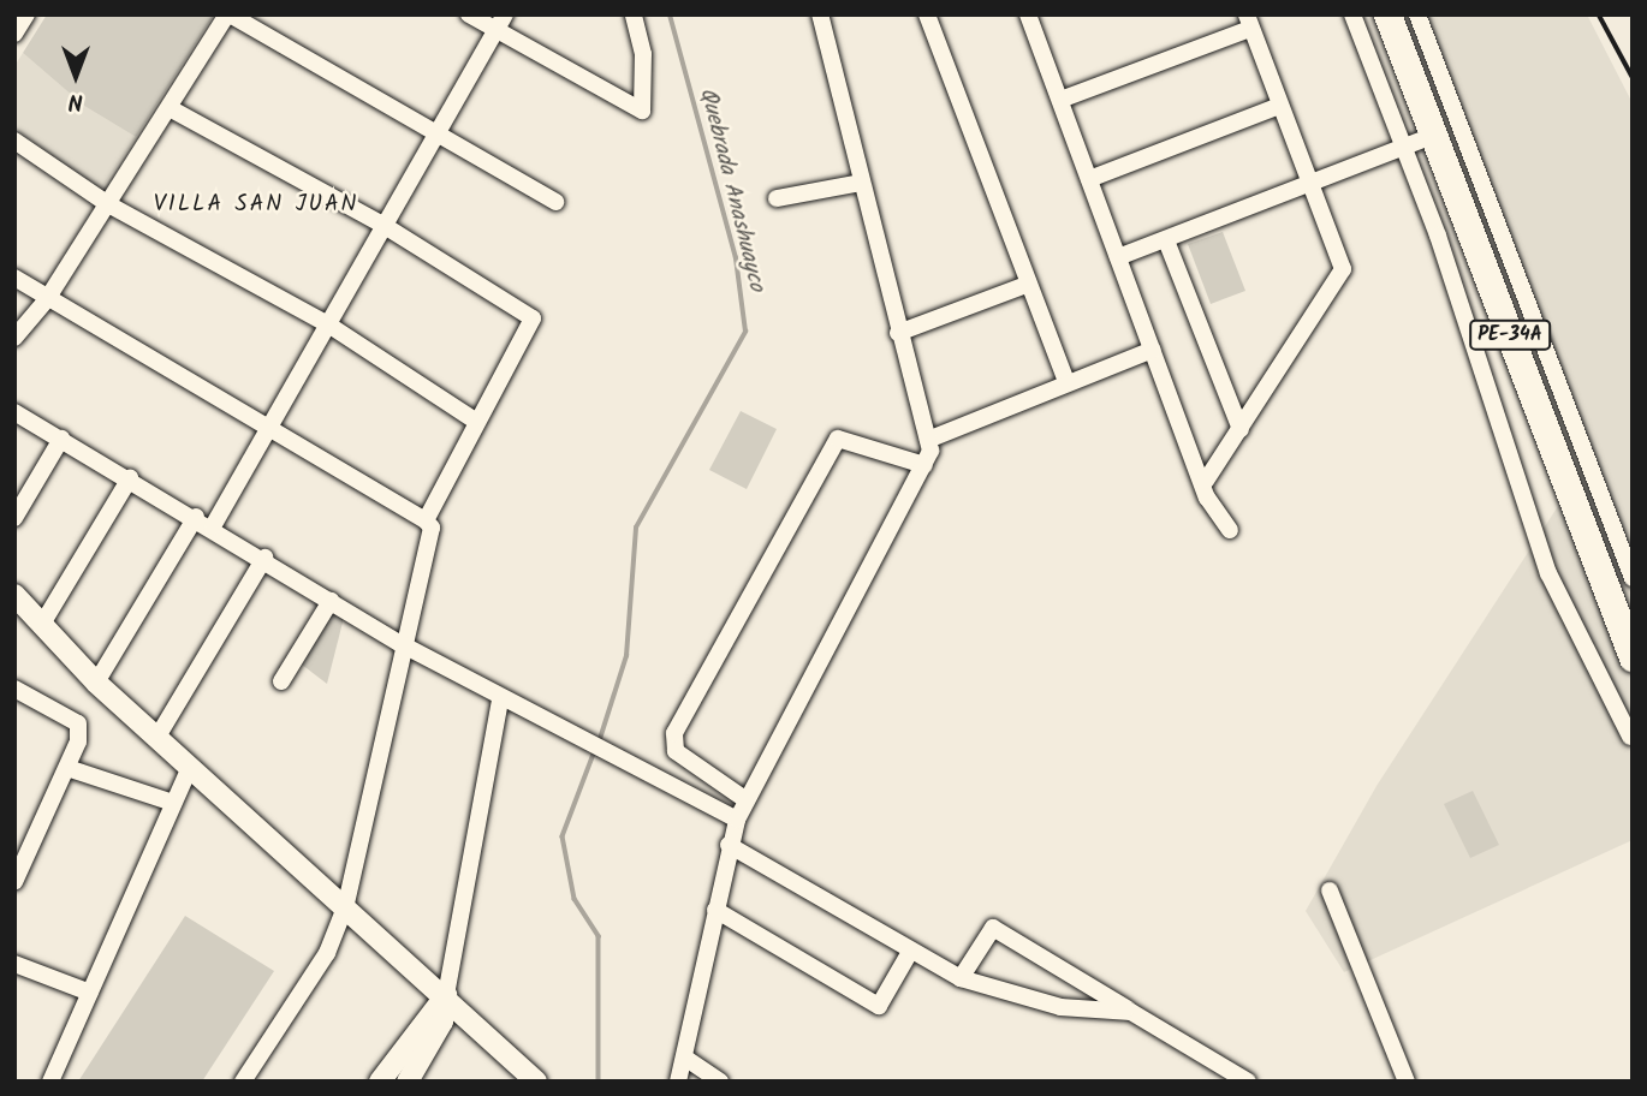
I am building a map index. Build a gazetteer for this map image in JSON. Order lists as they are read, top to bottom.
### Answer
{
  "streets": {
    "highway": ["PE-34A"]
  },
  "districts": ["VILLA SAN JUAN"],
  "water": ["Quebrada Anashuayco"],
  "north": "bottom"
}
